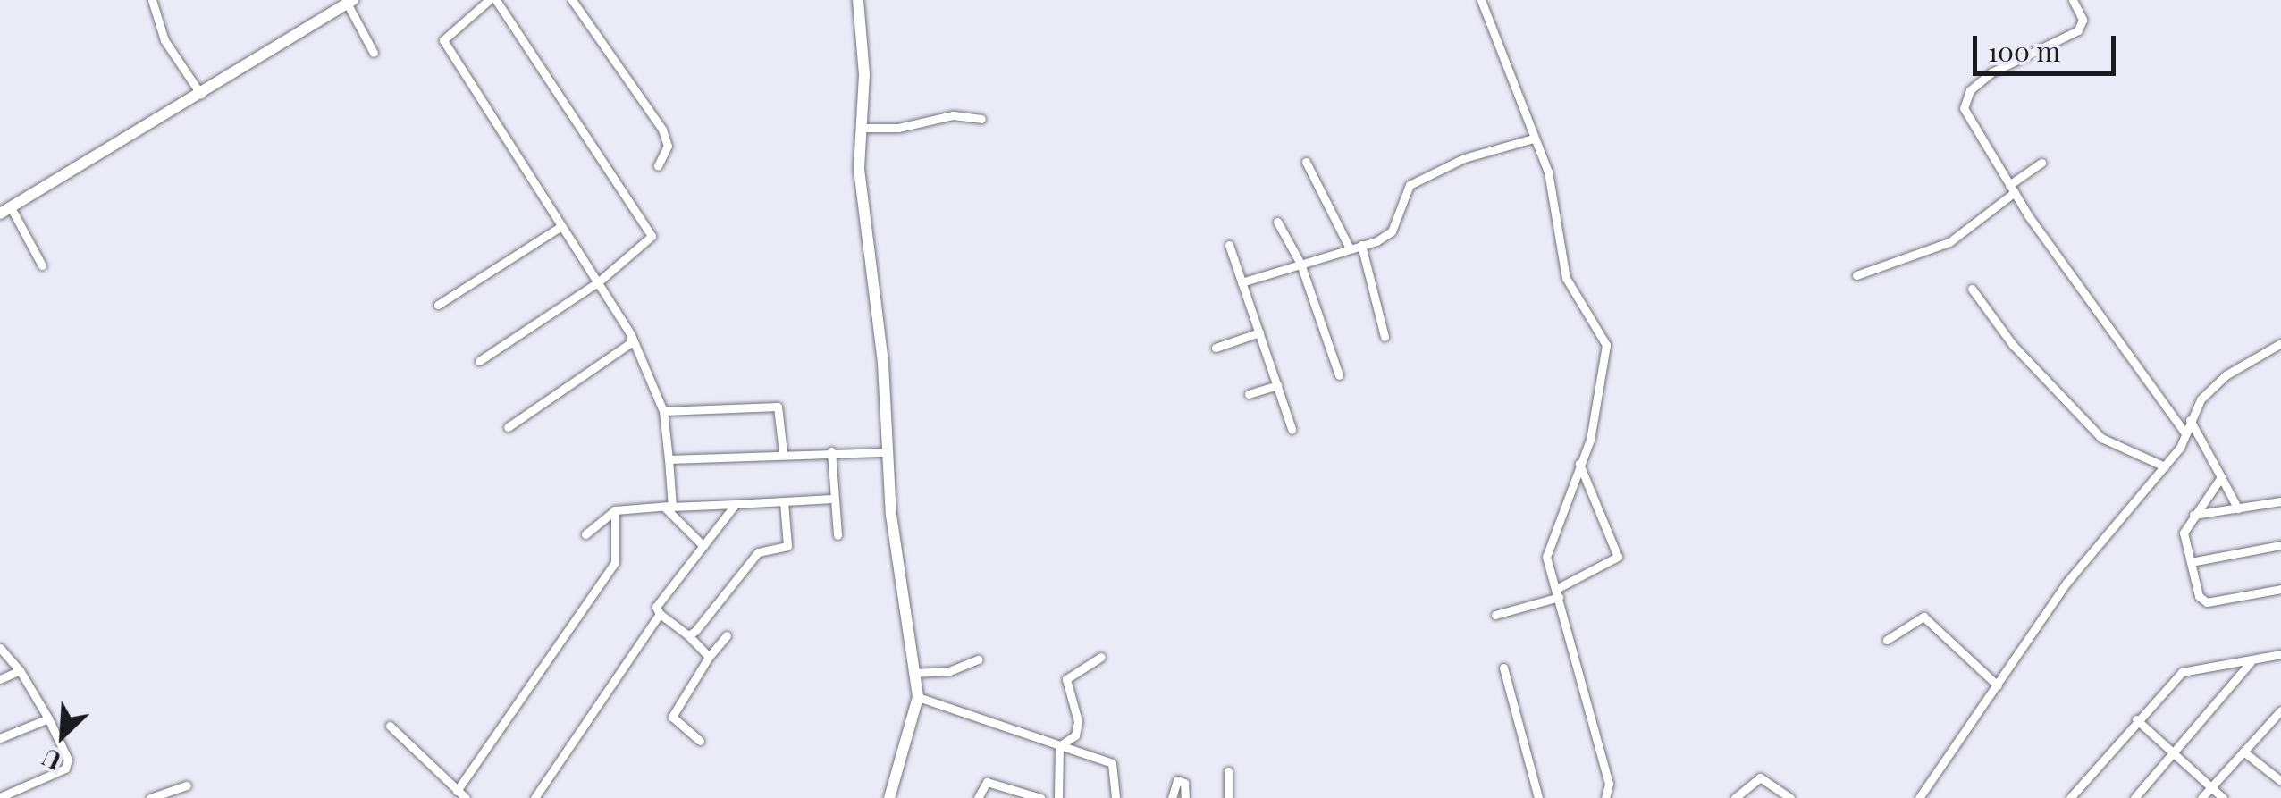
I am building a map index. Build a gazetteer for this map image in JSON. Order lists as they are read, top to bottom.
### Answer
{
  "scale_bar": "100 m",
  "north": "bottom left"
}
